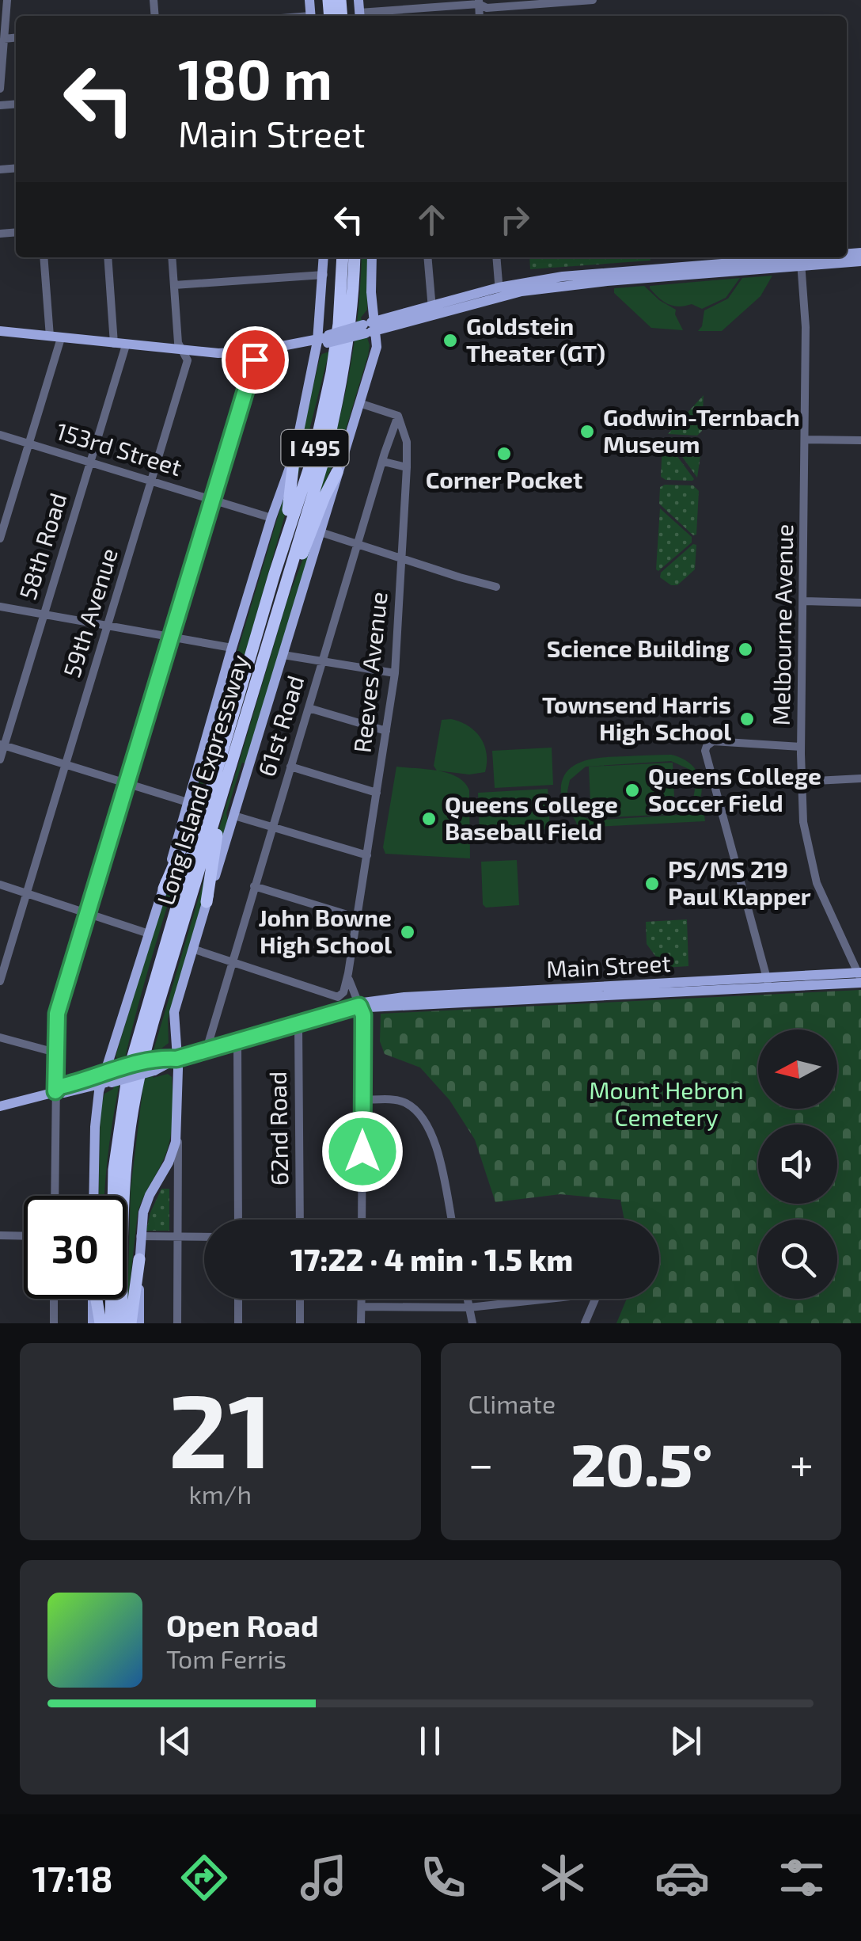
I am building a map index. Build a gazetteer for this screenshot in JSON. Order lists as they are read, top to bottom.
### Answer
{
  "streets": {
    "highway": ["I 495", "Long Island Expressway"],
    "main road": ["Main Street"],
    "street": [
      "153rd Street",
      "58th Road",
      "59th Avenue",
      "Melbourne Avenue",
      "Reeves Avenue",
      "61st Road",
      "62nd Road"
    ]
  },
  "crossings": [
    ["153rd Street", "58th Road"],
    ["153rd Street", "59th Avenue"],
    ["Melbourne Avenue", "Main Street"],
    ["Reeves Avenue", "61st Road"],
    ["Reeves Avenue", "Main Street"],
    ["61st Road", "Main Street"],
    ["Main Street", "62nd Road"]
  ],
  "parks": ["Mount Hebron Cemetery"],
  "places": [
    "Goldstein Theater (GT)",
    "Godwin-Ternbach Museum",
    "Corner Pocket",
    "Science Building",
    "Townsend Harris High School",
    "Queens College Soccer Field",
    "Queens College Baseball Field",
    "PS/MS 219 Paul Klapper",
    "John Bowne High School"
  ],
  "north": "left",
  "page": {
    "turn": ["180 m", "Main Street"],
    "limit": "30",
    "trip": "17:22 · 4 min · 1.5 km",
    "tile": [
      ["21", "km/h"],
      "Climate"
    ],
    "heat": ["−", "20.5°", "+"],
    "song": ["Open Road", "Tom Ferris"],
    "tabs": "17:18"
  }
}
